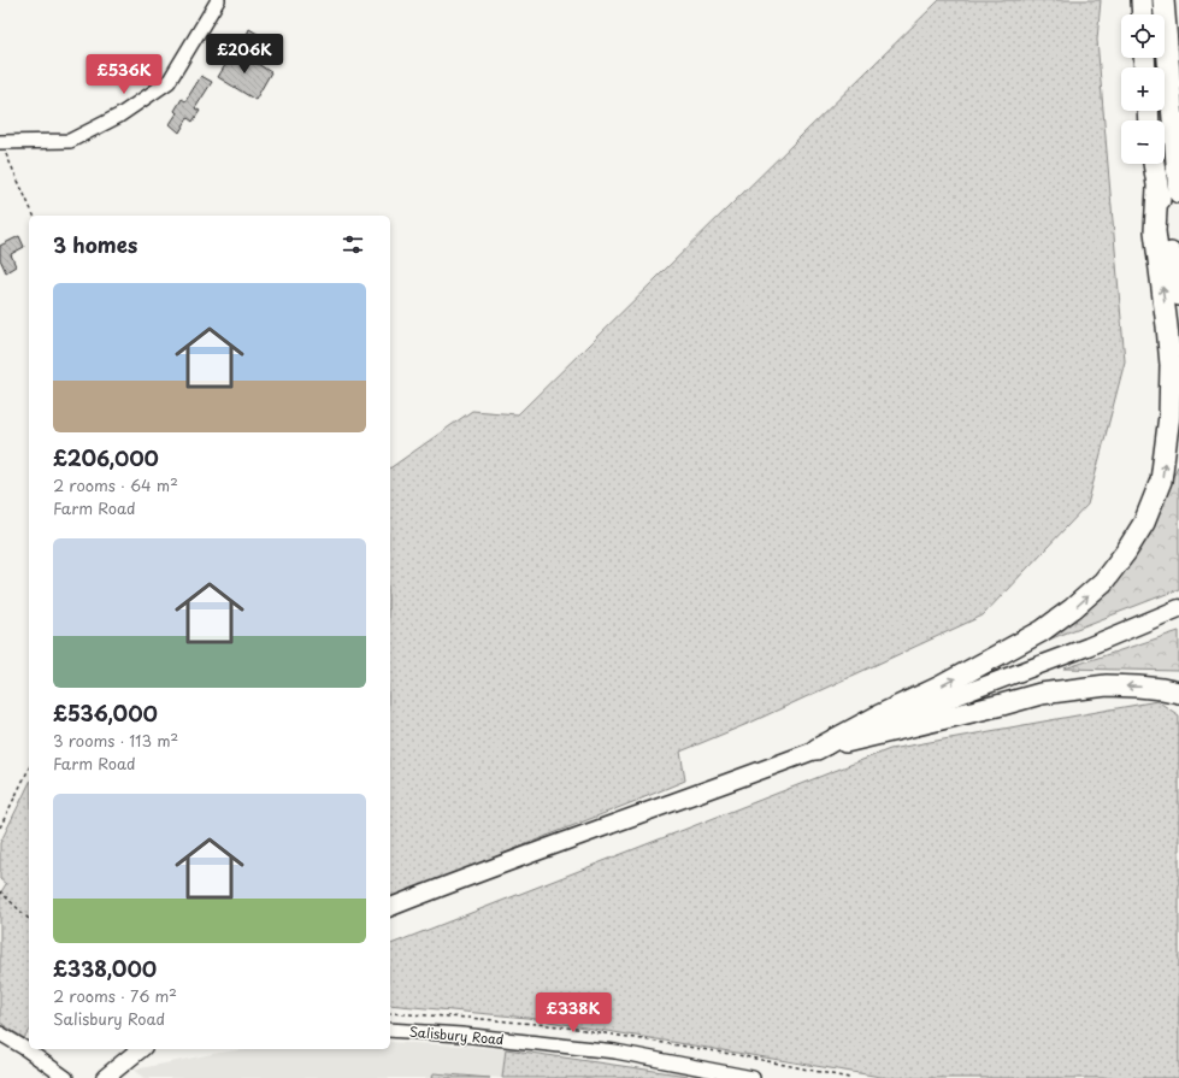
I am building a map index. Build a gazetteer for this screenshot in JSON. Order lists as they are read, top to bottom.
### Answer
{
  "streets": {
    "street": ["Salisbury Road"]
  },
  "page": {
    "map_buttons": ["+", "−"],
    "price": ["£206K", "£536K", "£338K"],
    "heading": "3 homes",
    "list": [
      {
        "name": "£206,000",
        "note": "2 rooms · 64 m² · Farm Road"
      },
      {
        "name": "£536,000",
        "note": "3 rooms · 113 m² · Farm Road"
      },
      {
        "name": "£338,000",
        "note": "2 rooms · 76 m² · Salisbury Road"
      }
    ]
  }
}
